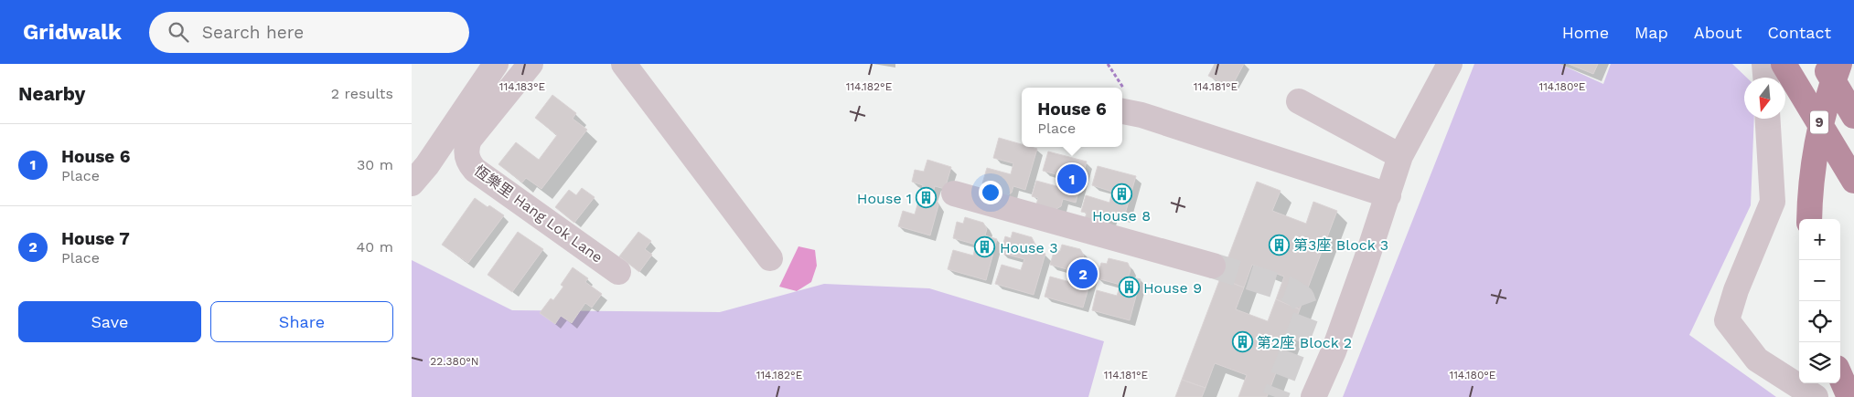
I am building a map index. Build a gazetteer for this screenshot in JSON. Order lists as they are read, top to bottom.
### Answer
{
  "streets": {
    "highway": ["9"],
    "street": ["恆樂里 Hang Lok Lane"]
  },
  "places": {
    "building": [
      "House 8",
      "House 1",
      "第3座 Block 3",
      "House 3",
      "House 9",
      "第2座 Block 2"
    ]
  },
  "north": "bottom",
  "page": {
    "header": "Gridwalk",
    "search": "Search here",
    "nav": [
      "Home",
      "Map",
      "About",
      "Contact"
    ],
    "heading": ["Nearby", "2 results"],
    "popup": ["House 6", "Place"],
    "list": [
      {
        "mark": "1",
        "name": "House 6",
        "note": "Place",
        "value": "30 m"
      },
      {
        "mark": "2",
        "name": "House 7",
        "note": "Place",
        "value": "40 m"
      }
    ],
    "pins": ["1", "2"],
    "map_buttons": ["+", "−"],
    "buttons": ["Save", "Share"]
  },
  "coordinates": [
    "114.183°E",
    "114.182°E",
    "114.181°E",
    "114.180°E",
    "22.380°N"
  ]
}
